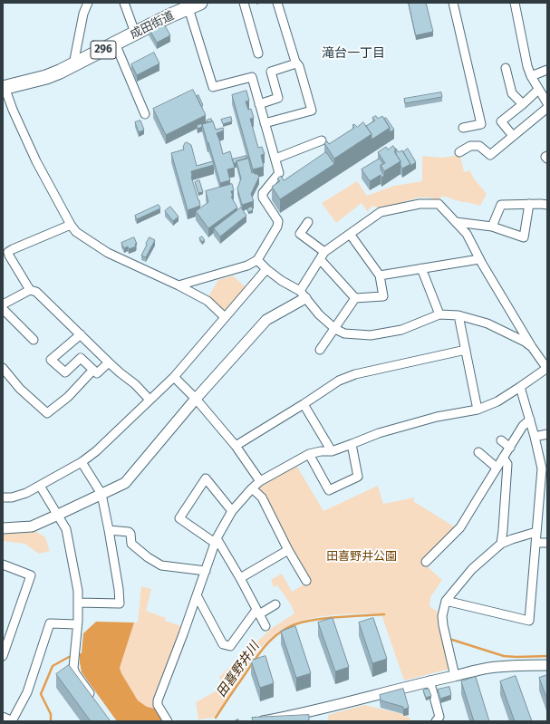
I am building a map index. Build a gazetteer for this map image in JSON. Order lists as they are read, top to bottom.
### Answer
{
  "streets": {
    "highway": ["成田街道", "296"]
  },
  "districts": ["滝台一丁目"],
  "water": ["田喜野井川"],
  "parks": ["田喜野井公園"]
}
